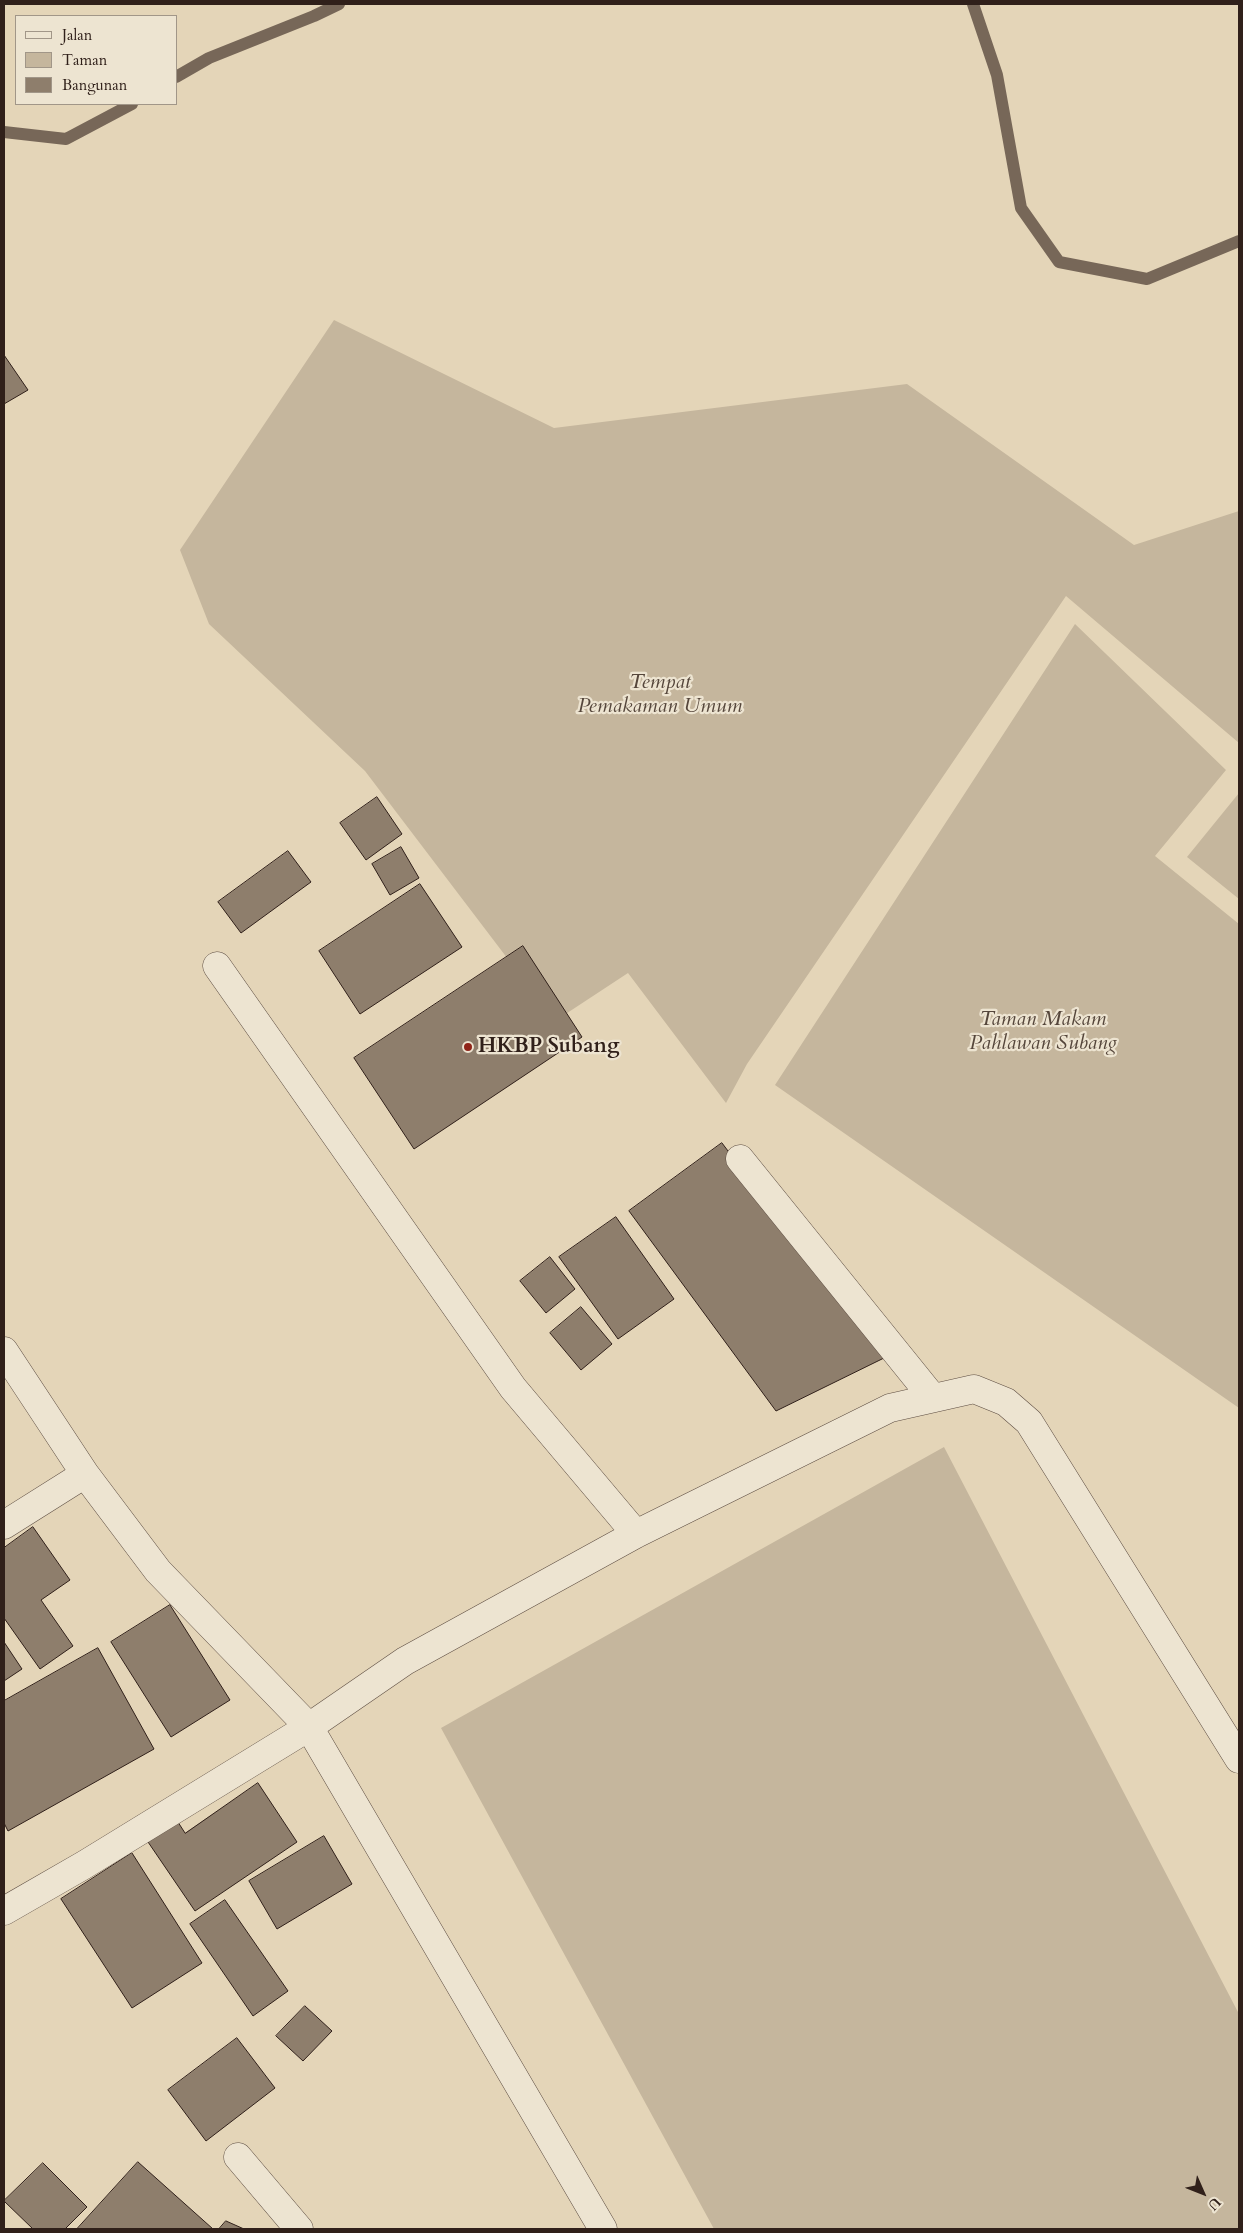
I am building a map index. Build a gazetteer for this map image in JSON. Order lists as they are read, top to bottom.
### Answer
{
  "parks": ["Tempat Pemakaman Umum", "Taman Makam Pahlawan Subang"],
  "places": ["HKBP Subang"],
  "legend": ["Jalan", "Taman", "Bangunan"],
  "north": "bottom right"
}
